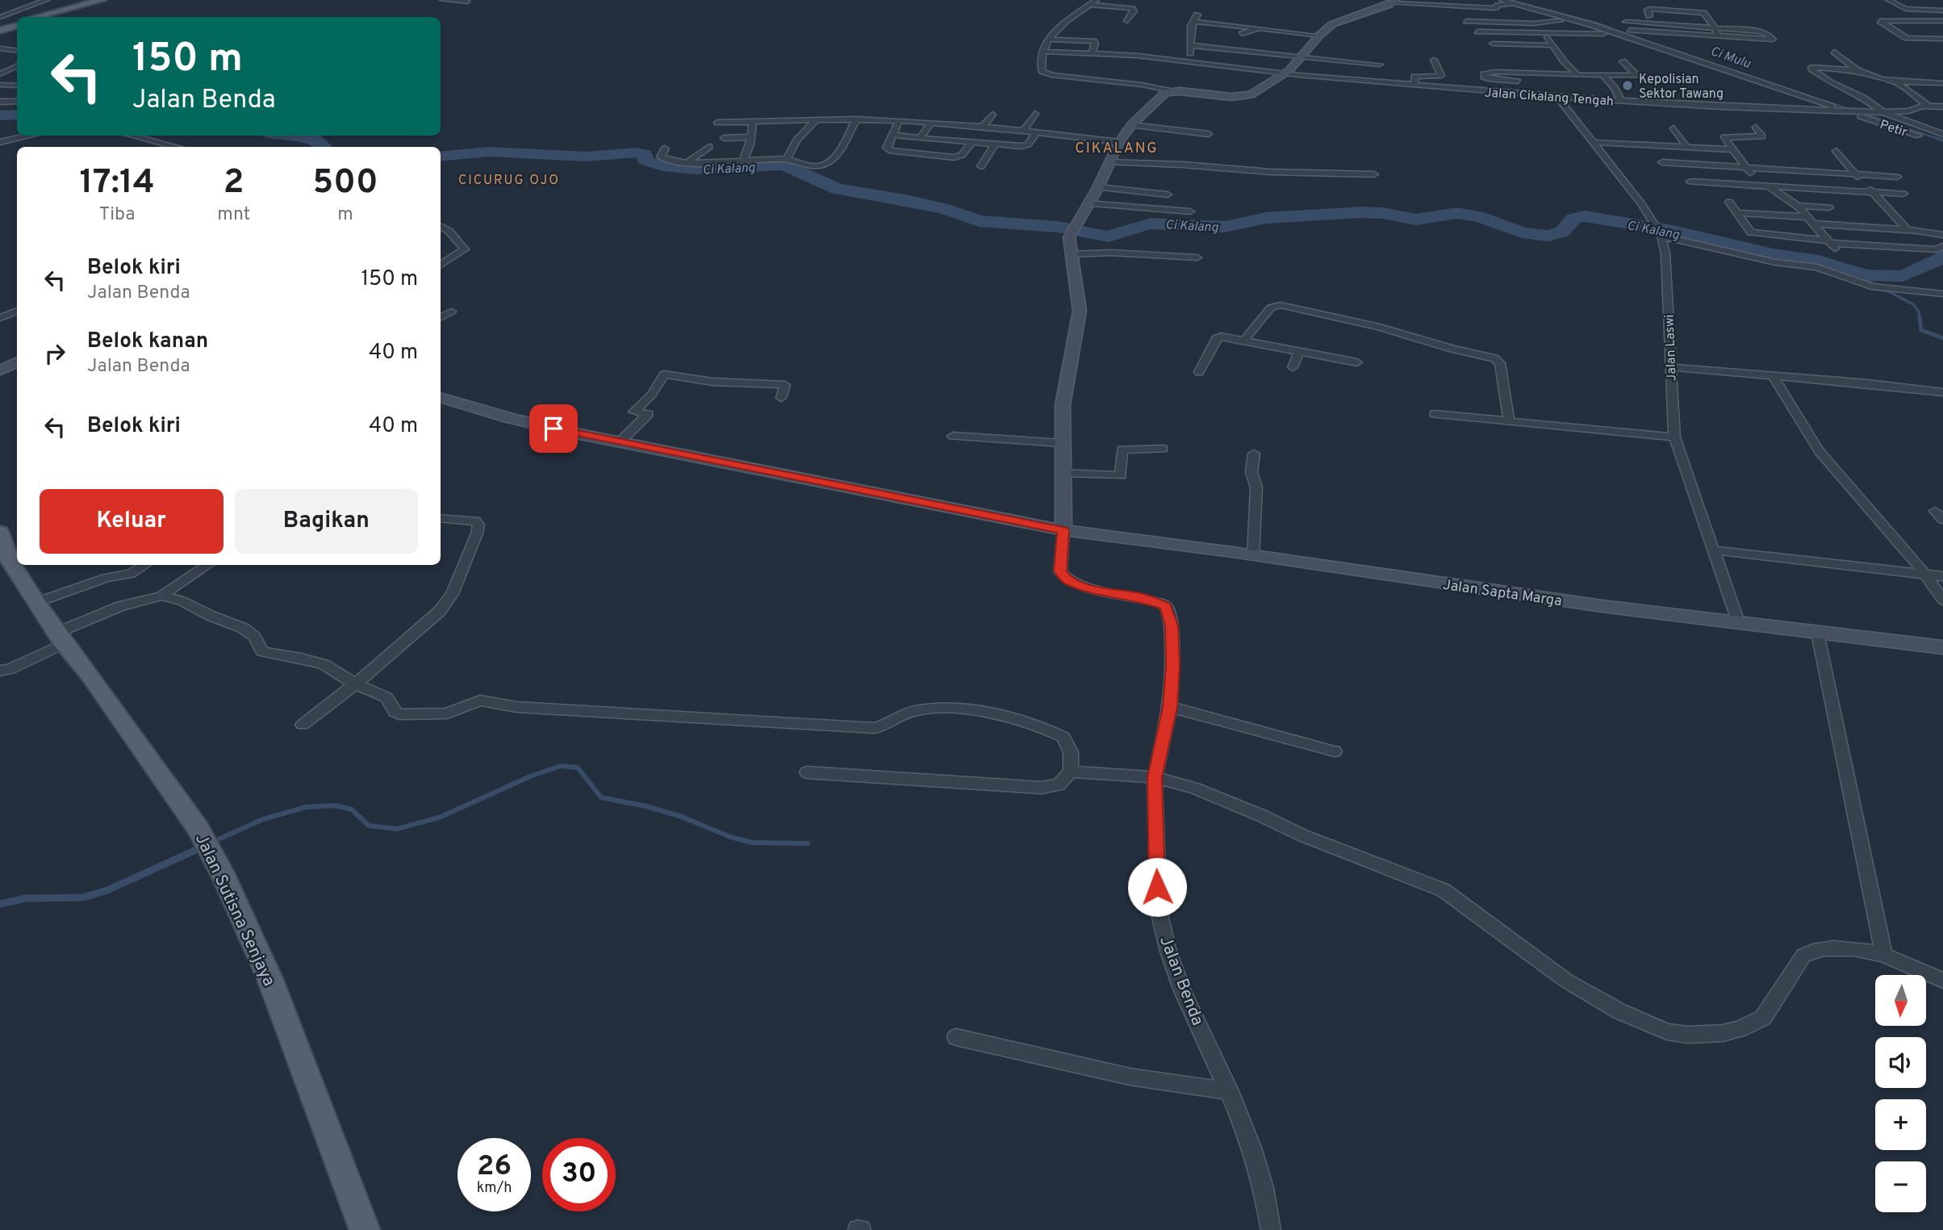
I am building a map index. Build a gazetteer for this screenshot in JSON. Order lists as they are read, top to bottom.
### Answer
{
  "streets": {
    "main road": ["Jalan Sutisna Senjaya"],
    "street": [
      "Jalan Cikalang Tengah",
      "Petir",
      "Jalan Laswi",
      "Jalan Sapta Marga",
      "Jalan Benda"
    ]
  },
  "crossings": [
    ["Jalan Cikalang Tengah", "Petir"],
    ["Jalan Cikalang Tengah", "Jalan Laswi"],
    ["Jalan Laswi", "Jalan Sapta Marga"],
    ["Jalan Sapta Marga", "Jalan Benda"]
  ],
  "districts": ["CIKALANG", "CICURUG OJO"],
  "water": ["Ci Mulu", "Ci Kalang"],
  "places": ["Kepolisian Sektor Tawang"],
  "north": "bottom",
  "page": {
    "turn": ["150 m", "Jalan Benda"],
    "eta": [
      "17:14",
      "Tiba",
      "2",
      "mnt",
      "500",
      "m"
    ],
    "list": [
      {
        "name": "Belok kiri",
        "note": "Jalan Benda",
        "value": "150 m"
      },
      {
        "name": "Belok kanan",
        "note": "Jalan Benda",
        "value": "40 m"
      },
      {
        "name": "Belok kiri",
        "value": "40 m"
      }
    ],
    "buttons": ["Keluar", "Bagikan"],
    "map_buttons": ["+", "−"],
    "speed": "26 km/h",
    "limit": "30"
  }
}
